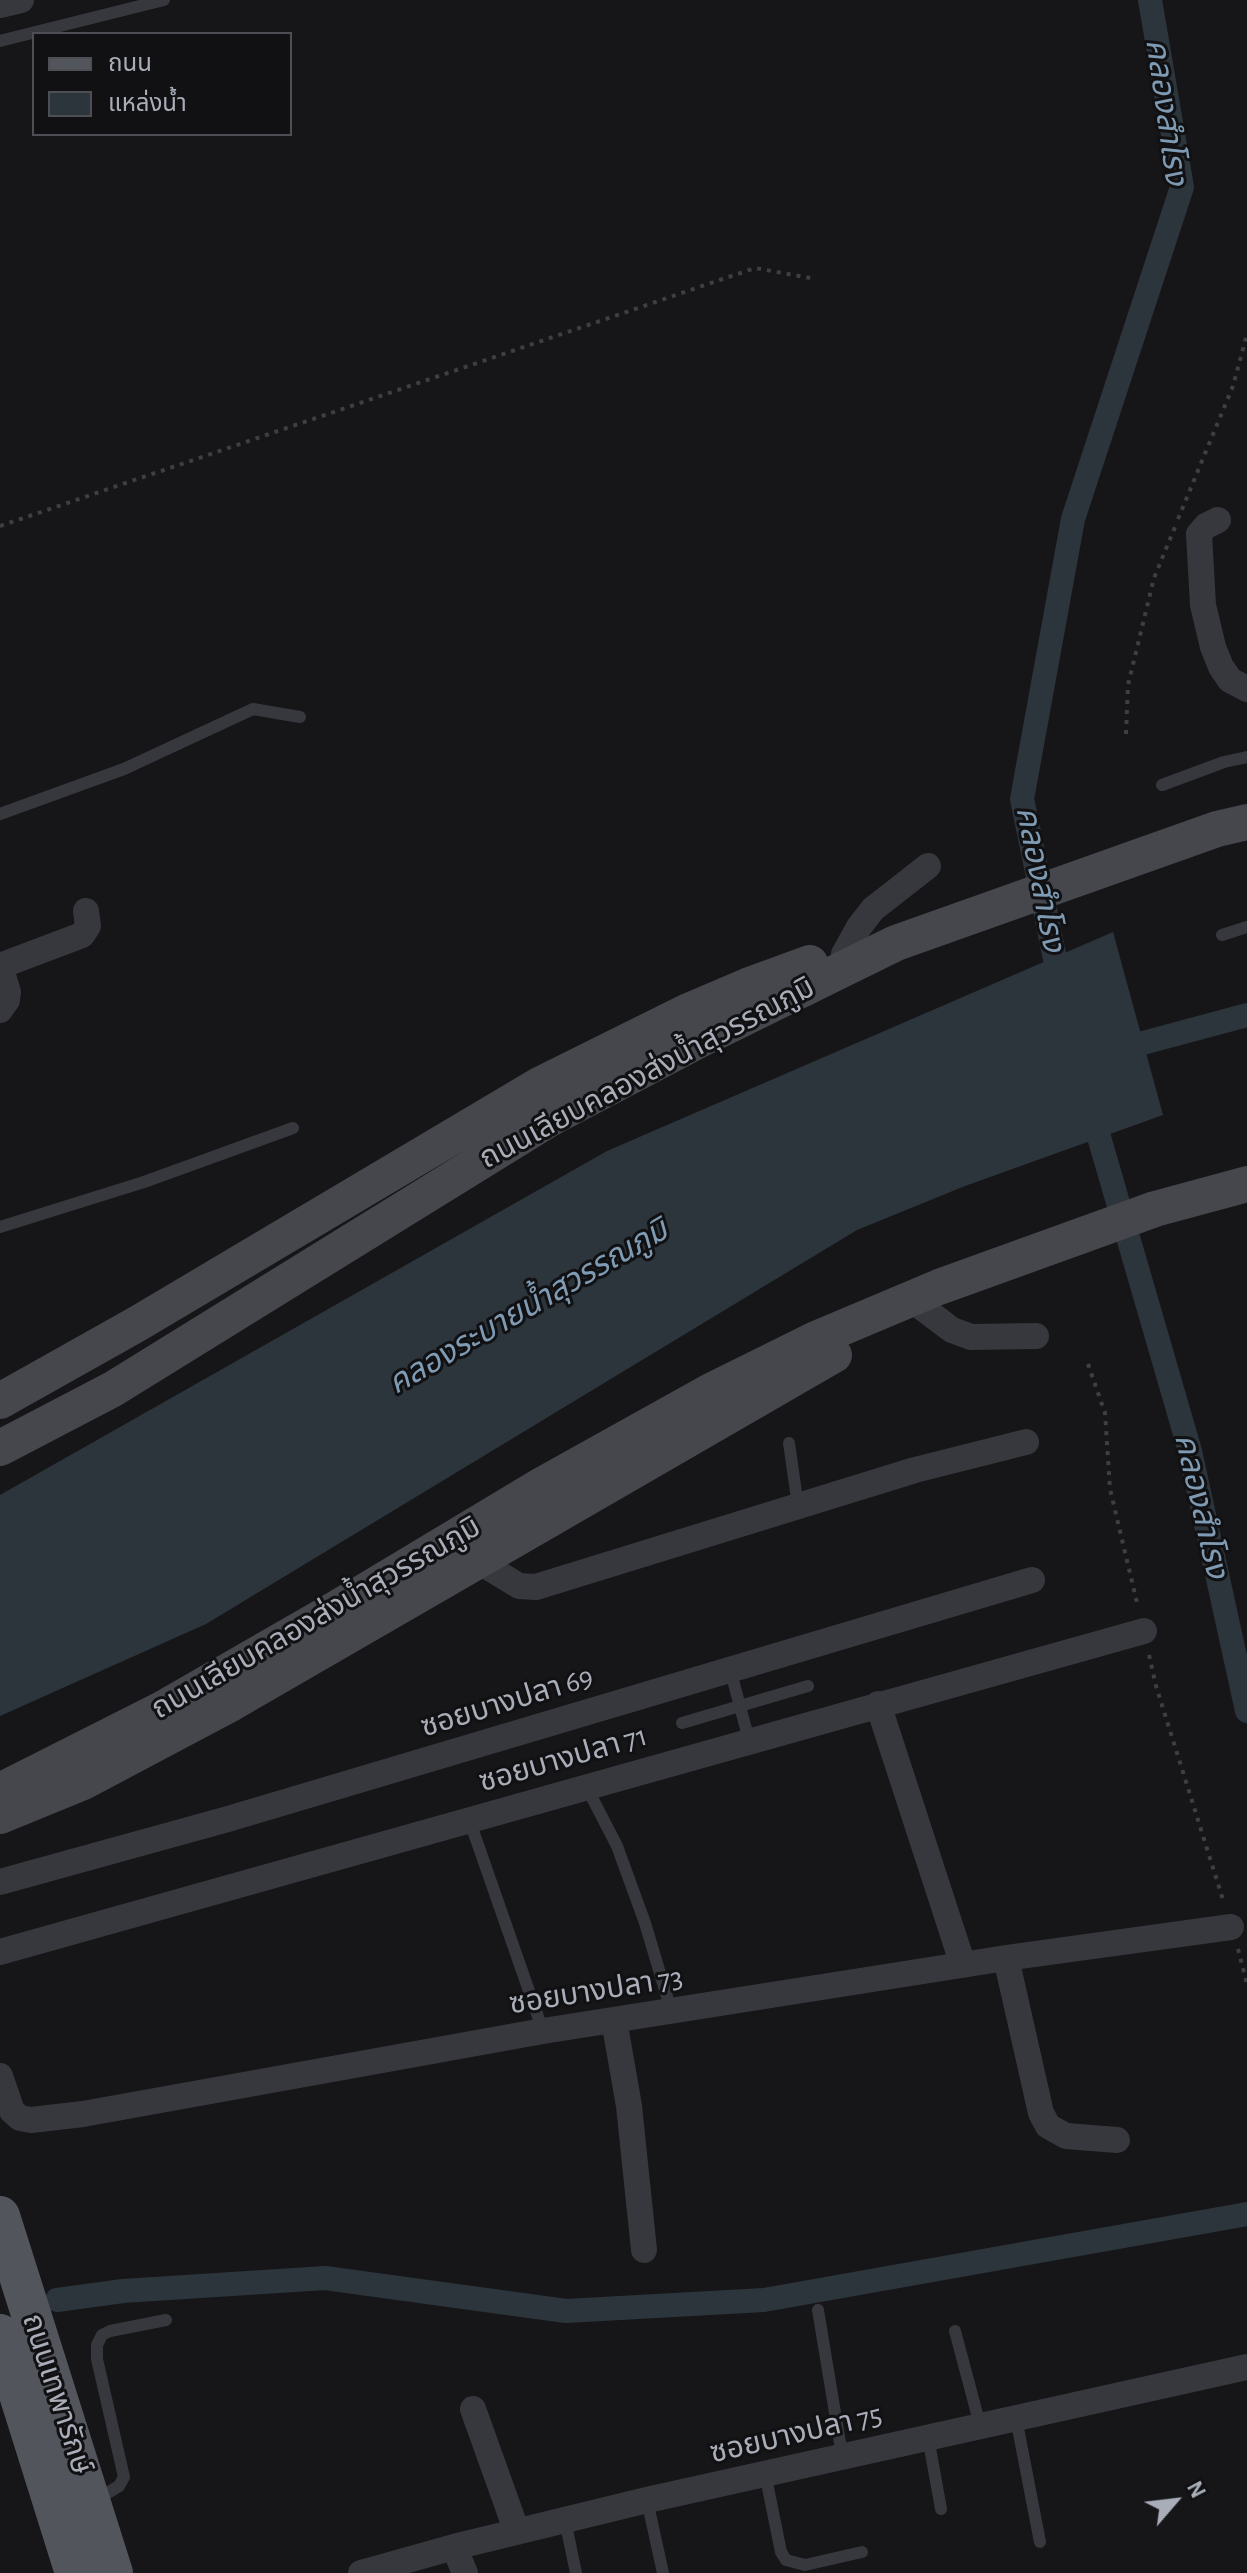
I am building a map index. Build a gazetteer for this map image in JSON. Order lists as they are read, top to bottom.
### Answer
{
  "streets": {
    "main road": ["ถนนเลียบคลองส่งน้ำสุวรรณภูมิ", "ถนนเทพารักษ์"],
    "street": [
      "ซอยบางปลา 69",
      "ซอยบางปลา 71",
      "ซอยบางปลา 73",
      "ซอยบางปลา 75"
    ]
  },
  "water": ["คลองสำโรง", "คลองระบายน้ำสุวรรณภูมิ"],
  "legend": ["ถนน", "แหล่งน้ำ"],
  "north": "top right"
}
